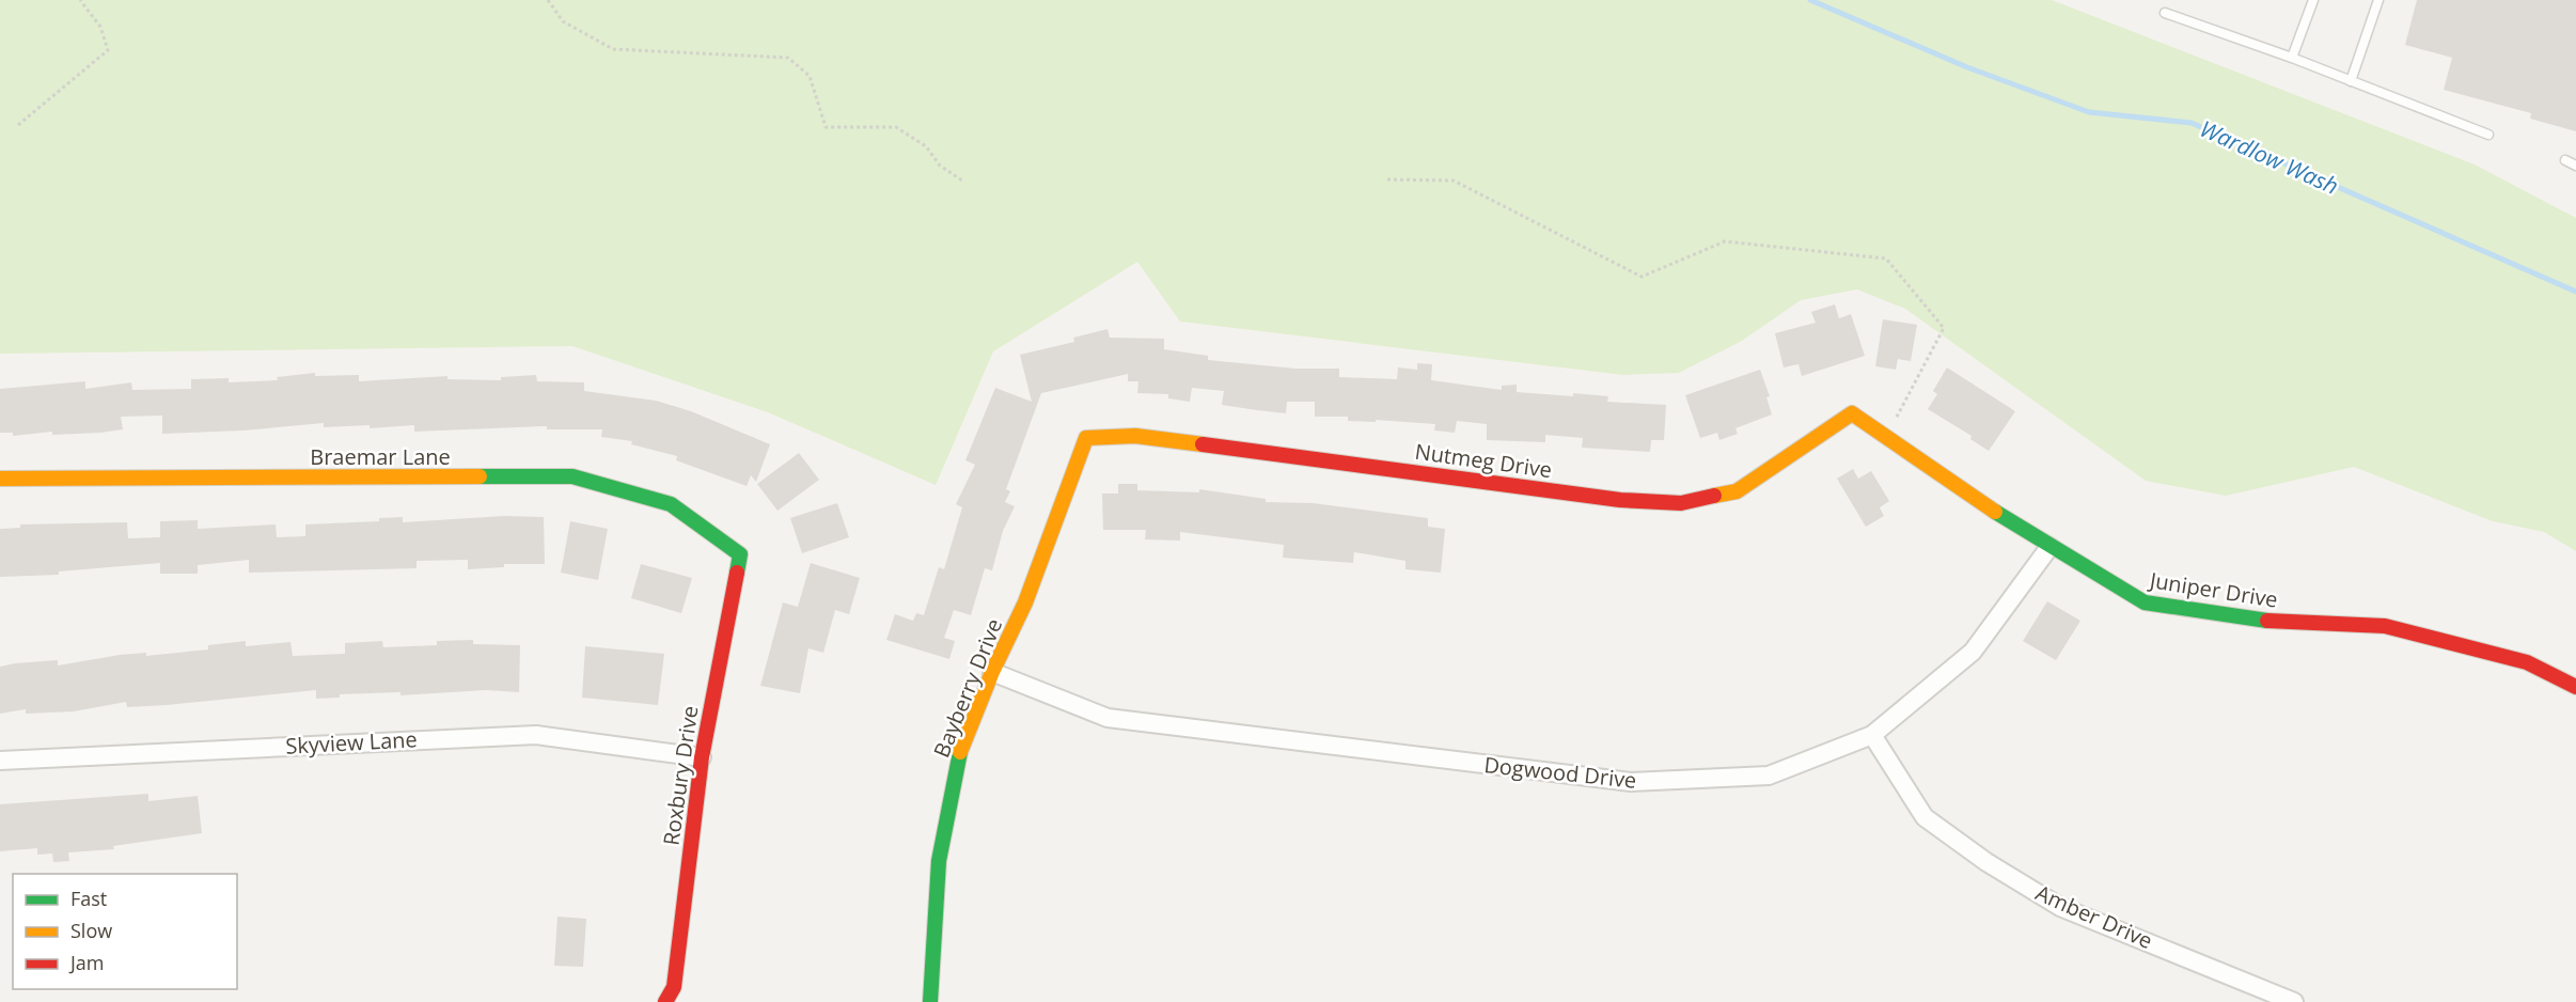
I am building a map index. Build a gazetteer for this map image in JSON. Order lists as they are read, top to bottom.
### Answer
{
  "streets": {
    "street": [
      "Braemar Lane",
      "Nutmeg Drive",
      "Juniper Drive",
      "Bayberry Drive",
      "Skyview Lane",
      "Dogwood Drive",
      "Roxbury Drive",
      "Amber Drive"
    ]
  },
  "crossings": [
    ["Braemar Lane", "Roxbury Drive"],
    ["Nutmeg Drive", "Juniper Drive"],
    ["Nutmeg Drive", "Bayberry Drive"],
    ["Juniper Drive", "Dogwood Drive"],
    ["Bayberry Drive", "Dogwood Drive"],
    ["Skyview Lane", "Roxbury Drive"],
    ["Dogwood Drive", "Amber Drive"]
  ],
  "water": ["Wardlow Wash"],
  "legend": ["Fast", "Slow", "Jam"]
}
